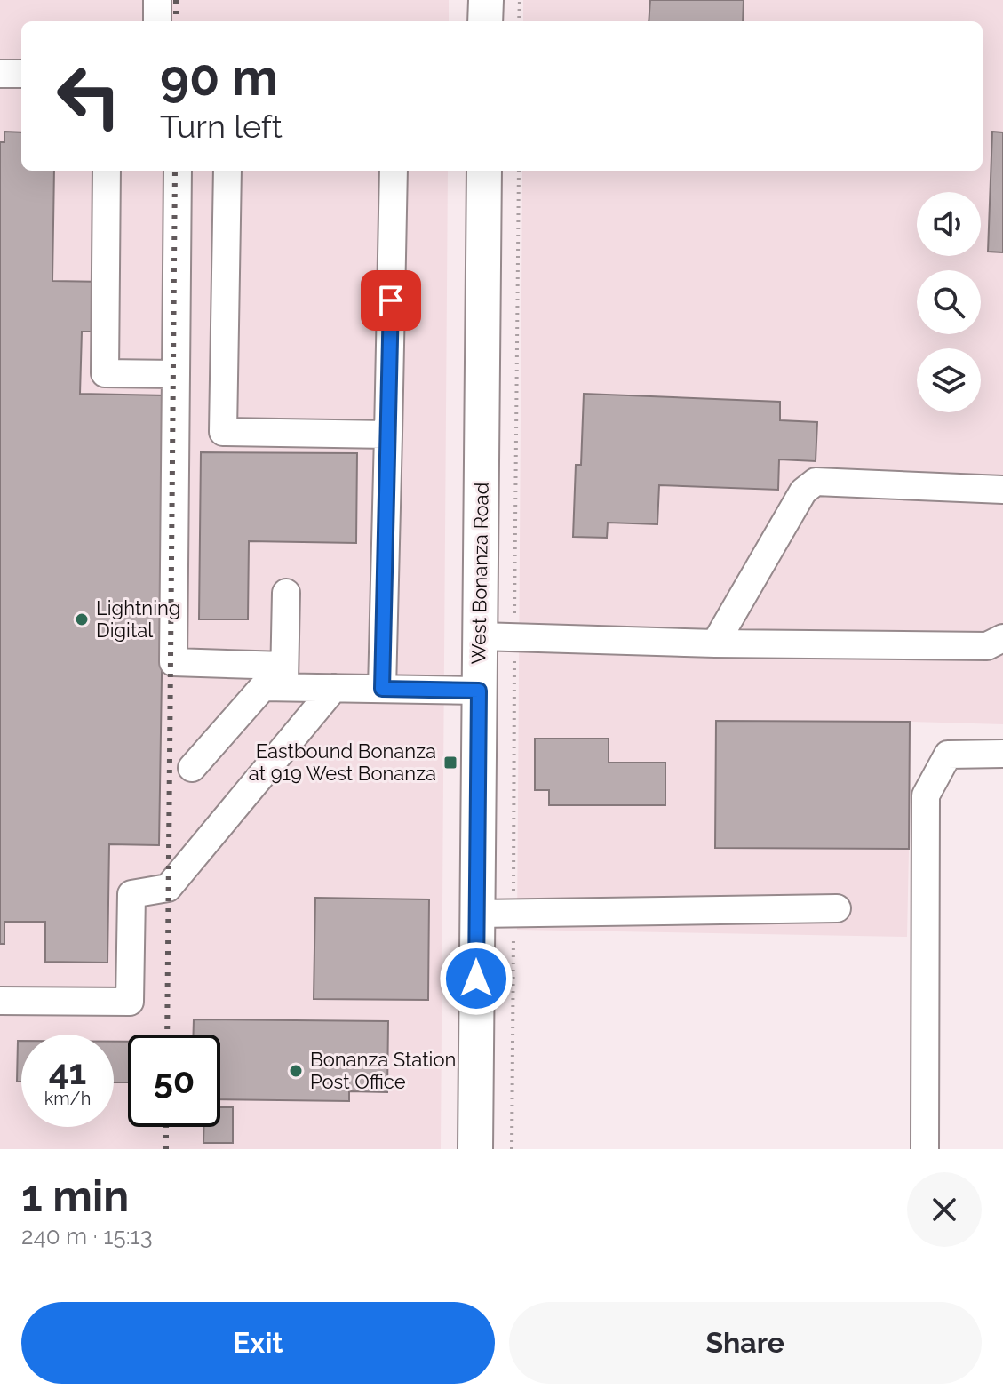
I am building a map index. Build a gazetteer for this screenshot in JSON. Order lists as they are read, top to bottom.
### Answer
{
  "streets": {
    "main road": ["West Bonanza Road"]
  },
  "places": {
    "other": ["Lightning Digital", "Bonanza Station Post Office"],
    "transit": ["Eastbound Bonanza at 919 West Bonanza"]
  },
  "page": {
    "turn": ["90 m", "Turn left"],
    "speed": "41 km/h",
    "limit": "50",
    "heading": ["1 min", "240 m · 15:13"],
    "buttons": ["Exit", "Share"]
  }
}
